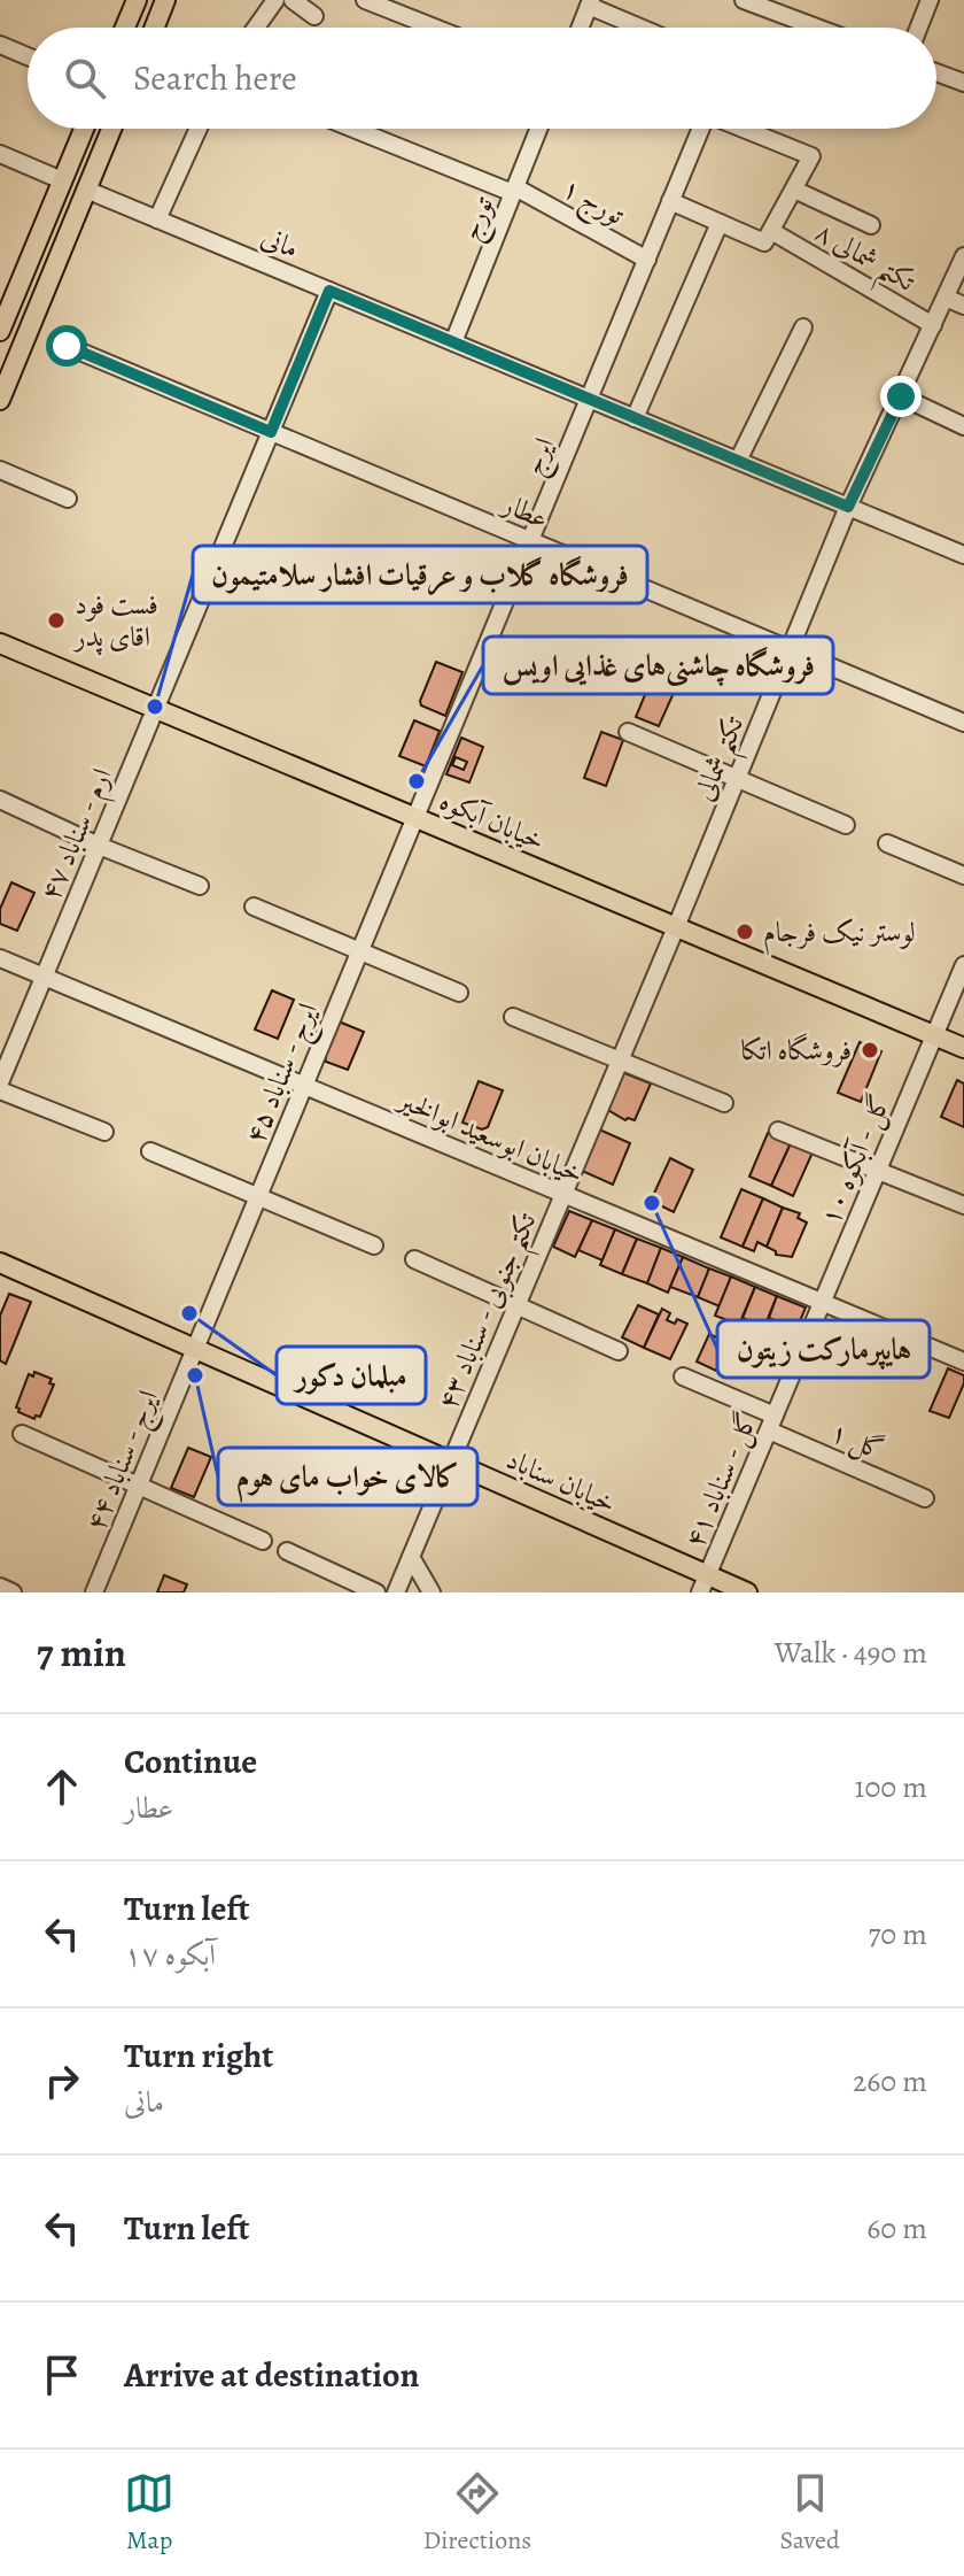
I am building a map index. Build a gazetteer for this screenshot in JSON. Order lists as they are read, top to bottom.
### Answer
{
  "streets": {
    "main road": ["خیابان آبکوه", "خیابان سناباد"],
    "street": [
      "تورج ۱",
      "تورج",
      "مانی",
      "تکتم شمالی ۸",
      "ایرج",
      "عطار",
      "تکتم شمالی",
      "ارم - سناباد ۴۷",
      "ایرج - سناباد ۴۵",
      "خیابان ابوسعید ابوالخیر",
      "گل - آبکوه ۱۰",
      "تکتم جنوبی - سناباد ۴۳",
      "گل ۱",
      "ایرج - سناباد ۴۴",
      "گل - سناباد ۴۱"
    ]
  },
  "crossings": [
    ["تورج ۱", "تورج"],
    ["تورج ۱", "ایرج"],
    ["تورج", "مانی"],
    ["مانی", "ایرج"],
    ["مانی", "تکتم شمالی"],
    ["مانی", "ارم - سناباد ۴۷"],
    ["تکتم شمالی ۸", "تکتم شمالی"],
    ["ایرج", "عطار"],
    ["ایرج", "خیابان آبکوه"],
    ["ایرج", "ایرج - سناباد ۴۵"],
    ["عطار", "تکتم شمالی"],
    ["عطار", "ارم - سناباد ۴۷"],
    ["تکتم شمالی", "خیابان آبکوه"],
    ["تکتم شمالی", "تکتم جنوبی - سناباد ۴۳"],
    ["خیابان آبکوه", "ارم - سناباد ۴۷"],
    ["خیابان آبکوه", "ایرج - سناباد ۴۵"],
    ["خیابان آبکوه", "گل - آبکوه ۱۰"],
    ["خیابان آبکوه", "تکتم جنوبی - سناباد ۴۳"],
    ["ارم - سناباد ۴۷", "خیابان ابوسعید ابوالخیر"],
    ["ایرج - سناباد ۴۵", "خیابان ابوسعید ابوالخیر"],
    ["ایرج - سناباد ۴۵", "ایرج - سناباد ۴۴"],
    ["ایرج - سناباد ۴۵", "خیابان سناباد"],
    ["خیابان ابوسعید ابوالخیر", "گل - آبکوه ۱۰"],
    ["خیابان ابوسعید ابوالخیر", "تکتم جنوبی - سناباد ۴۳"],
    ["خیابان ابوسعید ابوالخیر", "گل - سناباد ۴۱"],
    ["گل - آبکوه ۱۰", "گل - سناباد ۴۱"],
    ["تکتم جنوبی - سناباد ۴۳", "خیابان سناباد"],
    ["گل ۱", "گل - سناباد ۴۱"],
    ["ایرج - سناباد ۴۴", "خیابان سناباد"],
    ["گل - سناباد ۴۱", "خیابان سناباد"]
  ],
  "places": [
    "فست فود اقای پدر",
    "فروشگاه گلاب و عرقیات افشار سلامتیمون",
    "فروشگاه چاشنی‌های غذایی اویس",
    "لوستر نیک فرجام",
    "فروشگاه اتکا",
    "هایپرمارکت زیتون",
    "مبلمان دكور",
    "کالای خواب مای هوم"
  ],
  "page": {
    "search": "Search here",
    "heading": ["7 min", "Walk · 490 m"],
    "list": [
      ["Continue", "عطار", "100 m"],
      ["Turn left", "آبکوه ۱۷", "70 m"],
      ["Turn right", "مانی", "260 m"],
      ["Turn left", "60 m"],
      "Arrive at destination"
    ],
    "nav": ["Map", "Directions", "Saved"]
  }
}
